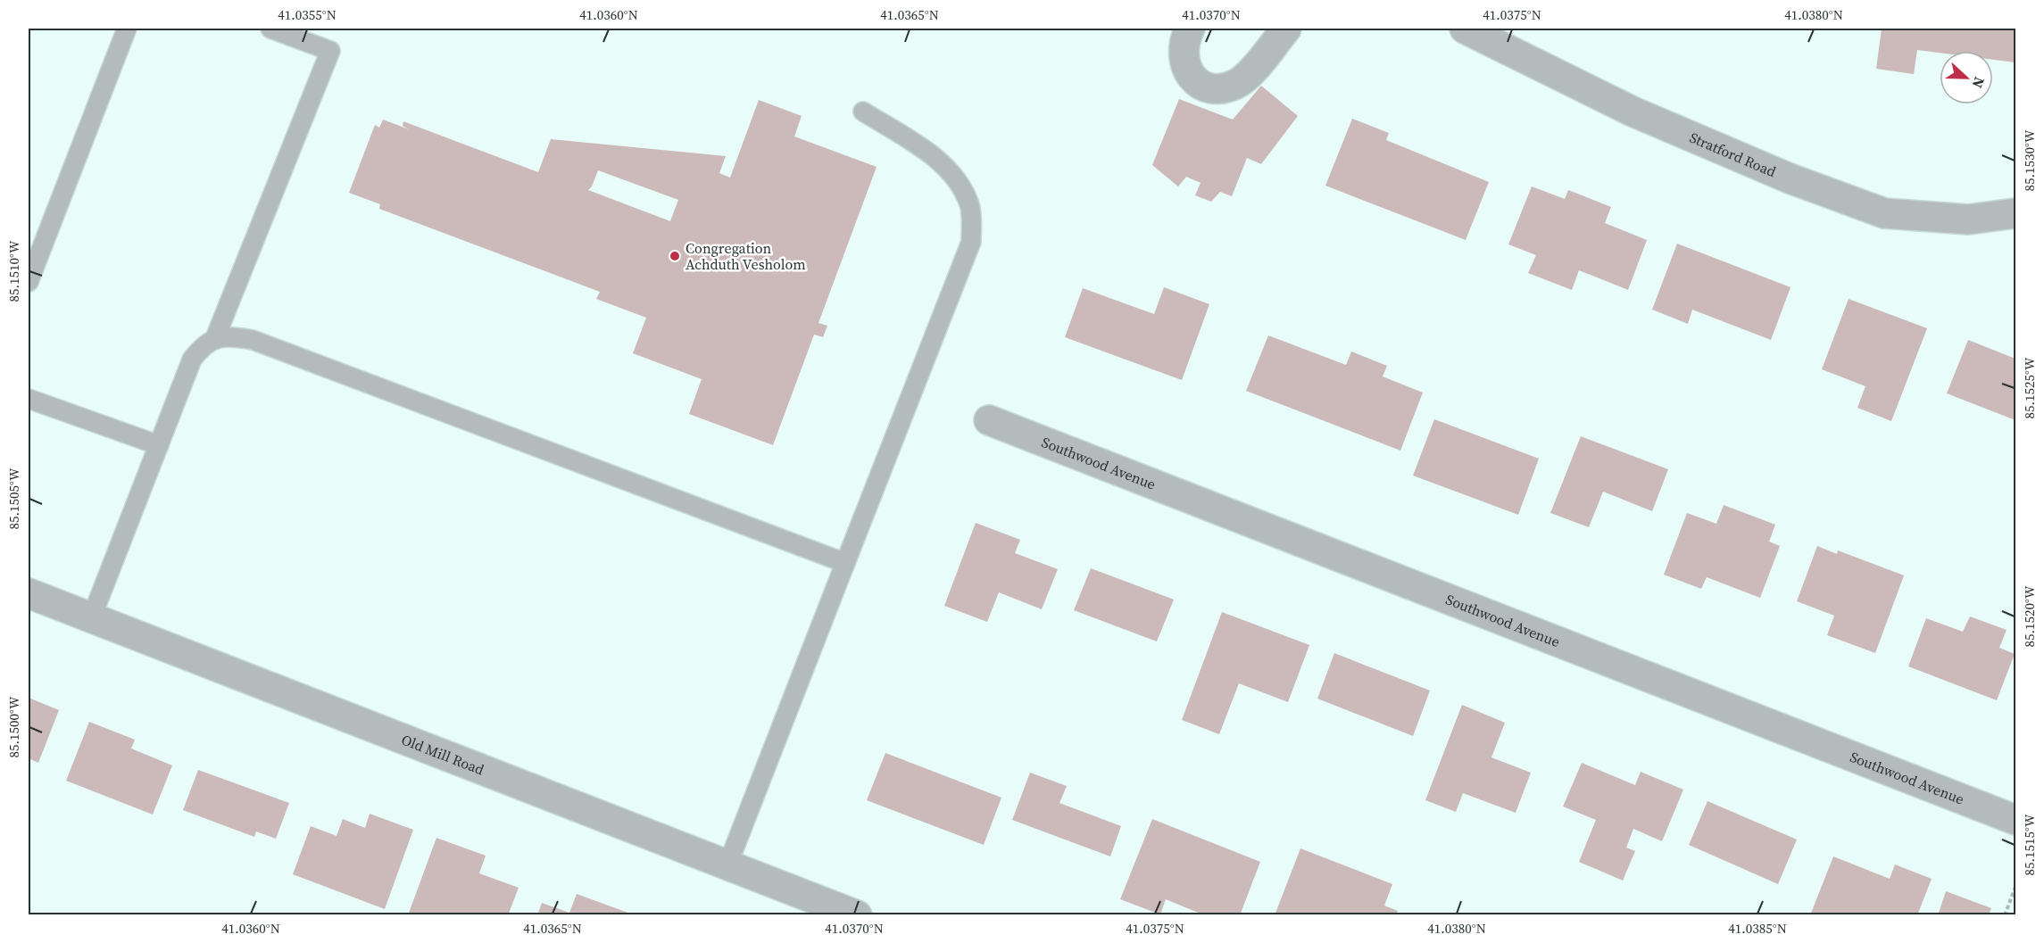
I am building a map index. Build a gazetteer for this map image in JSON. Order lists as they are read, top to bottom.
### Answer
{
  "streets": {
    "street": ["Stratford Road", "Southwood Avenue", "Old Mill Road"]
  },
  "places": ["Congregation Achduth Vesholom"],
  "north": "right",
  "coordinates": [
    "41.0355°N",
    "41.0360°N",
    "41.0365°N",
    "41.0370°N",
    "41.0375°N",
    "41.0380°N",
    "85.1530°W",
    "85.1510°W",
    "85.1525°W",
    "85.1505°W",
    "85.1520°W",
    "85.1500°W",
    "85.1515°W",
    "41.0385°N"
  ]
}
